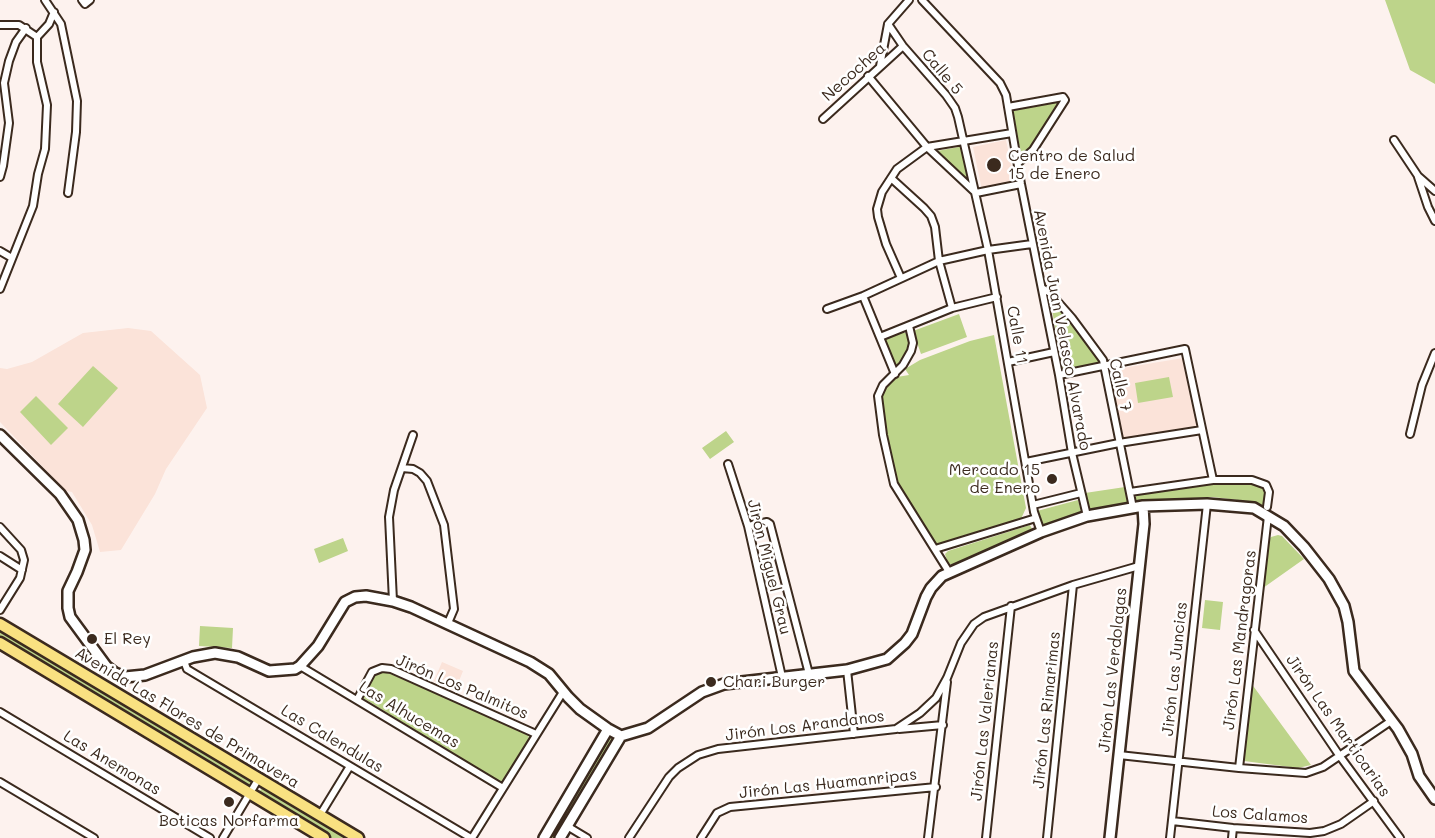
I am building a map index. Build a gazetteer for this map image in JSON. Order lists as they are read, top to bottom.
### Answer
{
  "streets": {
    "main road": ["Avenida Las Flores de Primavera"],
    "street": [
      "Necochea",
      "Calle 5",
      "Avenida Juan Velasco Alvarado",
      "Calle 11",
      "Calle 7",
      "Jirón Miguel Grau",
      "Jirón Las Mandragoras",
      "Jirón Las Juncias",
      "Jirón Las Verdolagas",
      "Jirón Los Palmitos",
      "Jirón Las Rimarimas",
      "Las Alhucemas",
      "Jirón Las Valerianas",
      "Jirón Los Arandanos",
      "Jirón Las Marticarias",
      "Las Calendulas",
      "Las Anemonas",
      "Jirón Las Huamanripas",
      "Los Calamos"
    ]
  },
  "crossings": [
    ["Necochea", "Calle 5"],
    ["Calle 5", "Calle 11"],
    ["Avenida Juan Velasco Alvarado", "Calle 7"],
    ["Calle 7", "Jirón Las Verdolagas"],
    ["Jirón Las Mandragoras", "Jirón Las Marticarias"],
    ["Jirón Las Juncias", "Los Calamos"],
    ["Jirón Las Verdolagas", "Jirón Los Arandanos"],
    ["Jirón Los Palmitos", "Las Alhucemas"],
    ["Jirón Las Rimarimas", "Jirón Los Arandanos"],
    ["Jirón Las Valerianas", "Jirón Los Arandanos"],
    ["Jirón Las Marticarias", "Los Calamos"]
  ],
  "places": [
    "Centro de Salud 15 de Enero",
    "Mercado 15 de Enero",
    "El Rey",
    "Chari Burger",
    "Boticas Norfarma"
  ]
}
